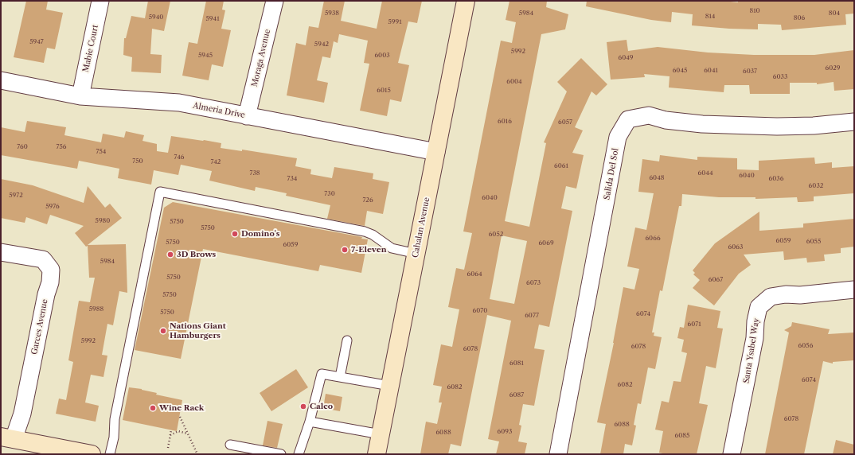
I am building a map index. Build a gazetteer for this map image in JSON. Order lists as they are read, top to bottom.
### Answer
{
  "streets": {
    "street": [
      "Mabie Court",
      "Moraga Avenue",
      "Almeria Drive",
      "Salida Del Sol",
      "Cahalan Avenue",
      "Garces Avenue",
      "Santa Ysabel Way"
    ]
  },
  "crossings": [
    ["Mabie Court", "Almeria Drive"],
    ["Moraga Avenue", "Almeria Drive"],
    ["Almeria Drive", "Cahalan Avenue"]
  ],
  "places": [
    "Domino's",
    "7-Eleven",
    "3D Brows",
    "Nations Giant Hamburgers",
    "Calco",
    "Wine Rack"
  ],
  "house_numbers": [
    "810",
    "5938",
    "5984",
    "804",
    "814",
    "5940",
    "806",
    "5941",
    "5991",
    "5947",
    "5942",
    "5992",
    "5945",
    "6003",
    "6049",
    "6029",
    "6045",
    "6041",
    "6037",
    "6033",
    "6004",
    "6015",
    "6016",
    "6057",
    "760",
    "756",
    "754",
    "746",
    "750",
    "742",
    "6061",
    "738",
    "6044",
    "6040",
    "6048",
    "734",
    "6036",
    "6032",
    "730",
    "5972",
    "6040",
    "726",
    "5976",
    "5980",
    "5750",
    "5750",
    "6052",
    "6066",
    "6059",
    "6055",
    "5750",
    "6069",
    "6059",
    "6063",
    "5984",
    "6064",
    "5750",
    "6067",
    "6073",
    "5750",
    "5988",
    "6070",
    "5750",
    "6074",
    "6077",
    "6071",
    "5992",
    "6056",
    "6078",
    "6078",
    "6081",
    "6074",
    "6082",
    "6082",
    "6087",
    "6078",
    "6088",
    "6093",
    "6088",
    "6085"
  ]
}
